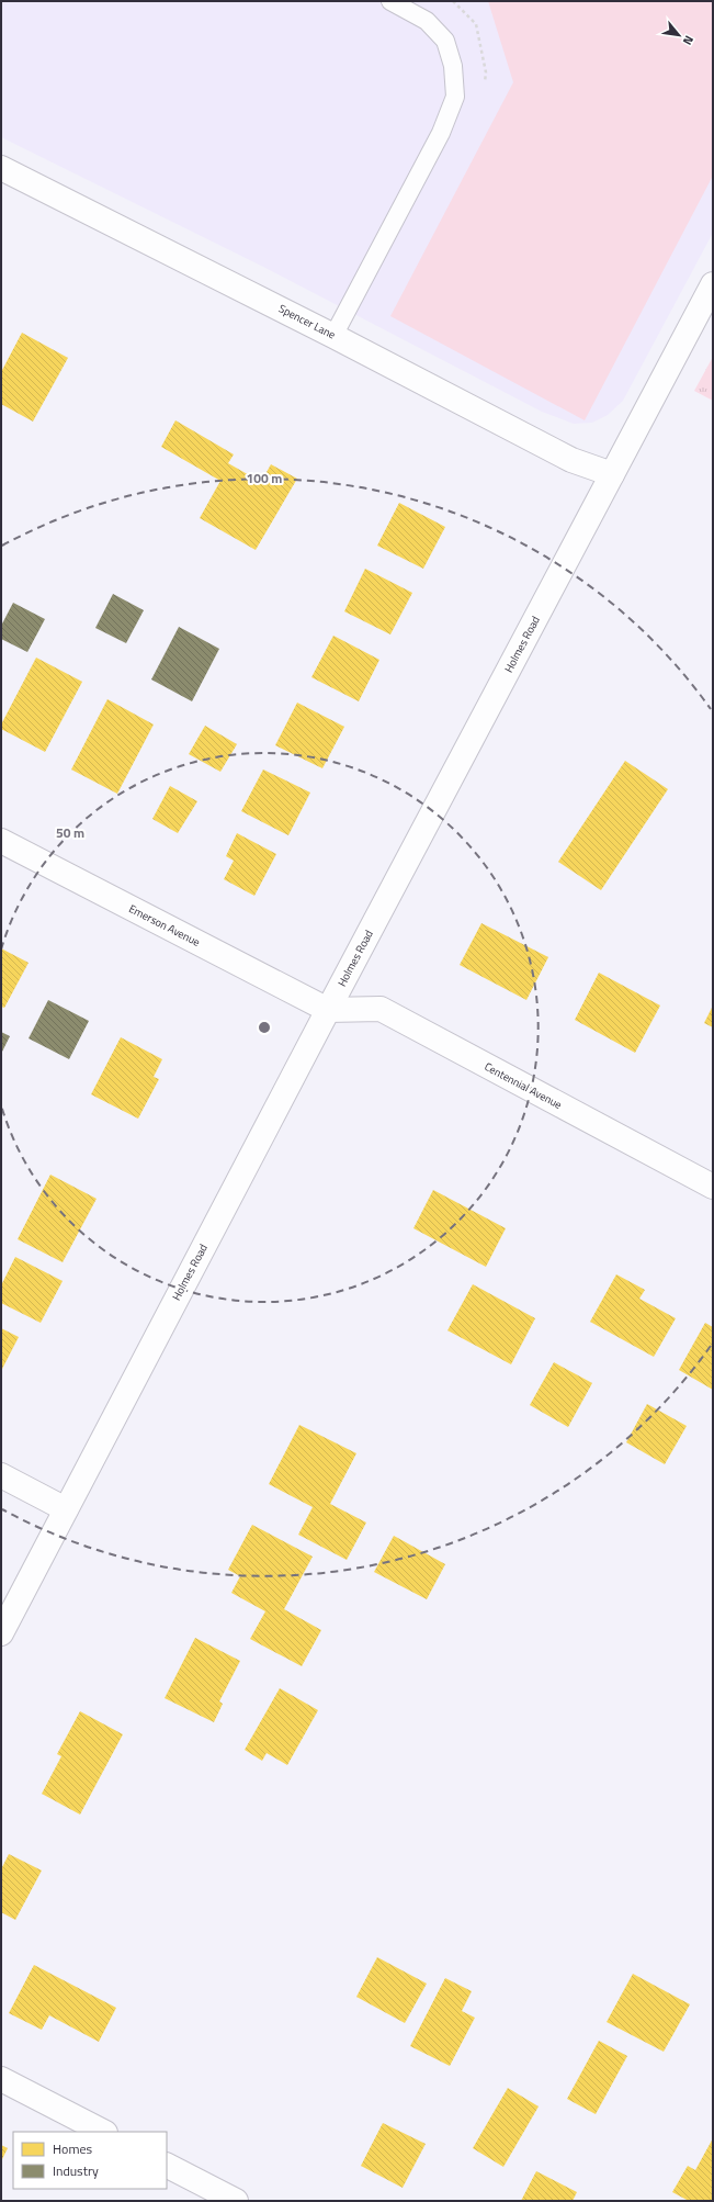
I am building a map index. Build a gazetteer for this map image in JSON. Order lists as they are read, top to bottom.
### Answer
{
  "streets": {
    "street": [
      "Spencer Lane",
      "Holmes Road",
      "Emerson Avenue",
      "Centennial Avenue"
    ]
  },
  "crossings": [
    ["Spencer Lane", "Holmes Road"],
    ["Holmes Road", "Emerson Avenue"],
    ["Holmes Road", "Centennial Avenue"],
    ["Emerson Avenue", "Centennial Avenue"]
  ],
  "legend": ["Homes", "Industry"],
  "north": "bottom right",
  "rings": ["100 m", "50 m"]
}
